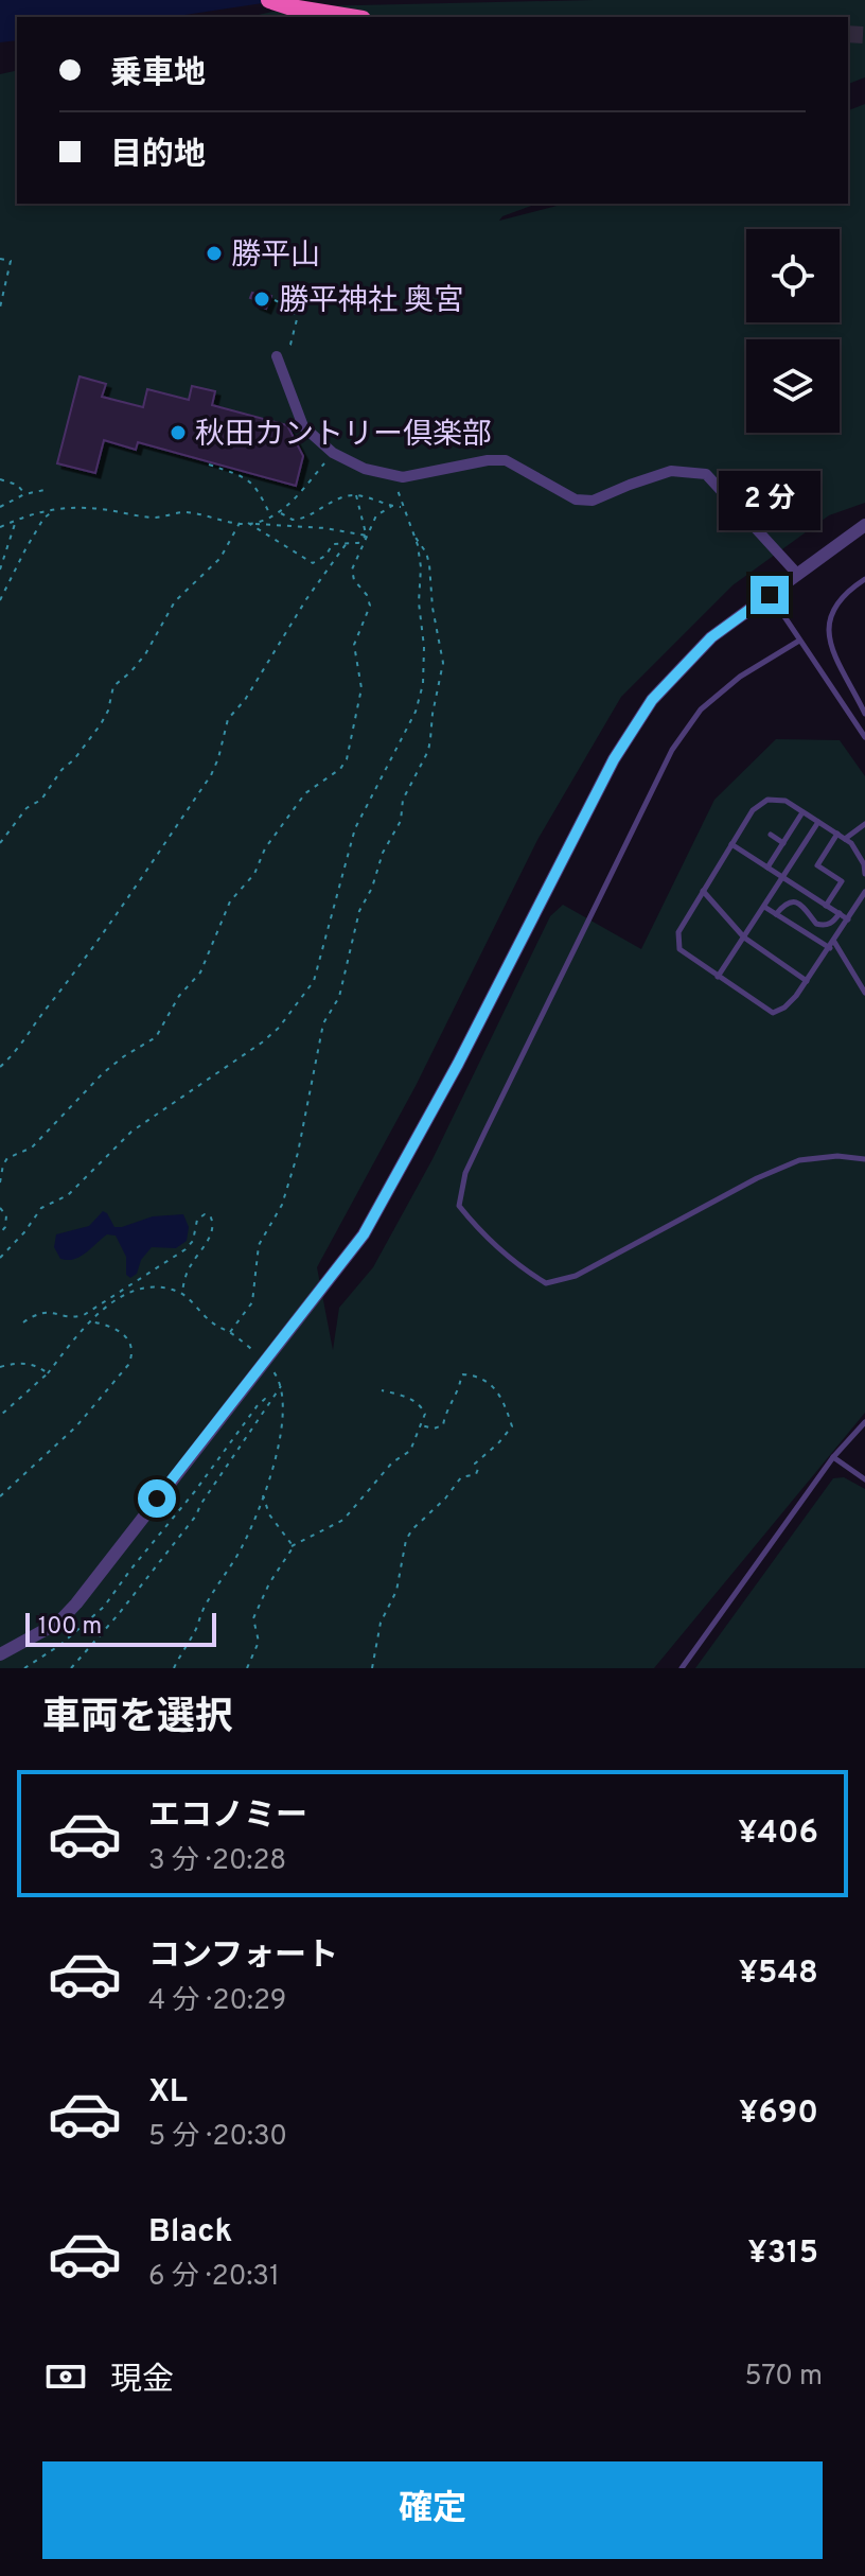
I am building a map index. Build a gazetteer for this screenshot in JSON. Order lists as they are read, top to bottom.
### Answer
{
  "places": ["勝平山", "勝平神社 奥宮", "秋田カントリー倶楽部"],
  "scale_bar": "100 m",
  "page": {
    "banner": ["乗車地", "目的地"],
    "bubble": "2 分",
    "scale": "100 m",
    "heading": "車両を選択",
    "list": [
      {
        "name": "エコノミー",
        "note": "3 分 · 20:28",
        "value": "¥406"
      },
      {
        "name": "コンフォート",
        "note": "4 分 · 20:29",
        "value": "¥548"
      },
      {
        "name": "XL",
        "note": "5 分 · 20:30",
        "value": "¥690"
      },
      {
        "name": "Black",
        "note": "6 分 · 20:31",
        "value": "¥315"
      }
    ],
    "pay": ["現金", "570 m"],
    "buttons": "確定"
  }
}
